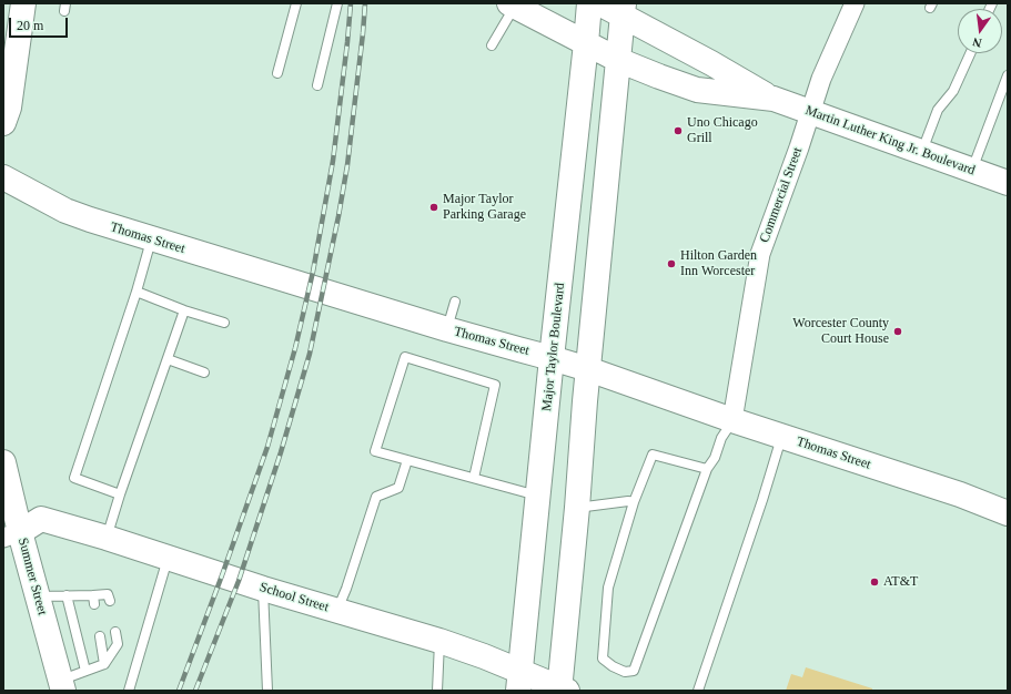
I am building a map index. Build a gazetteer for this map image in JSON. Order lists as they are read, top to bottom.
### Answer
{
  "streets": {
    "main road": [
      "Martin Luther King Jr. Boulevard",
      "Thomas Street",
      "Major Taylor Boulevard",
      "Summer Street",
      "School Street"
    ],
    "street": ["Commercial Street"]
  },
  "crossings": [
    ["Martin Luther King Jr. Boulevard", "Commercial Street"],
    ["Martin Luther King Jr. Boulevard", "Major Taylor Boulevard"],
    ["Commercial Street", "Thomas Street"],
    ["Thomas Street", "Major Taylor Boulevard"],
    ["Major Taylor Boulevard", "School Street"],
    ["Summer Street", "School Street"]
  ],
  "places": [
    "Uno Chicago Grill",
    "Major Taylor Parking Garage",
    "Hilton Garden Inn Worcester",
    "Worcester County Court House",
    "AT&T"
  ],
  "scale_bar": "20 m",
  "north": "bottom"
}
